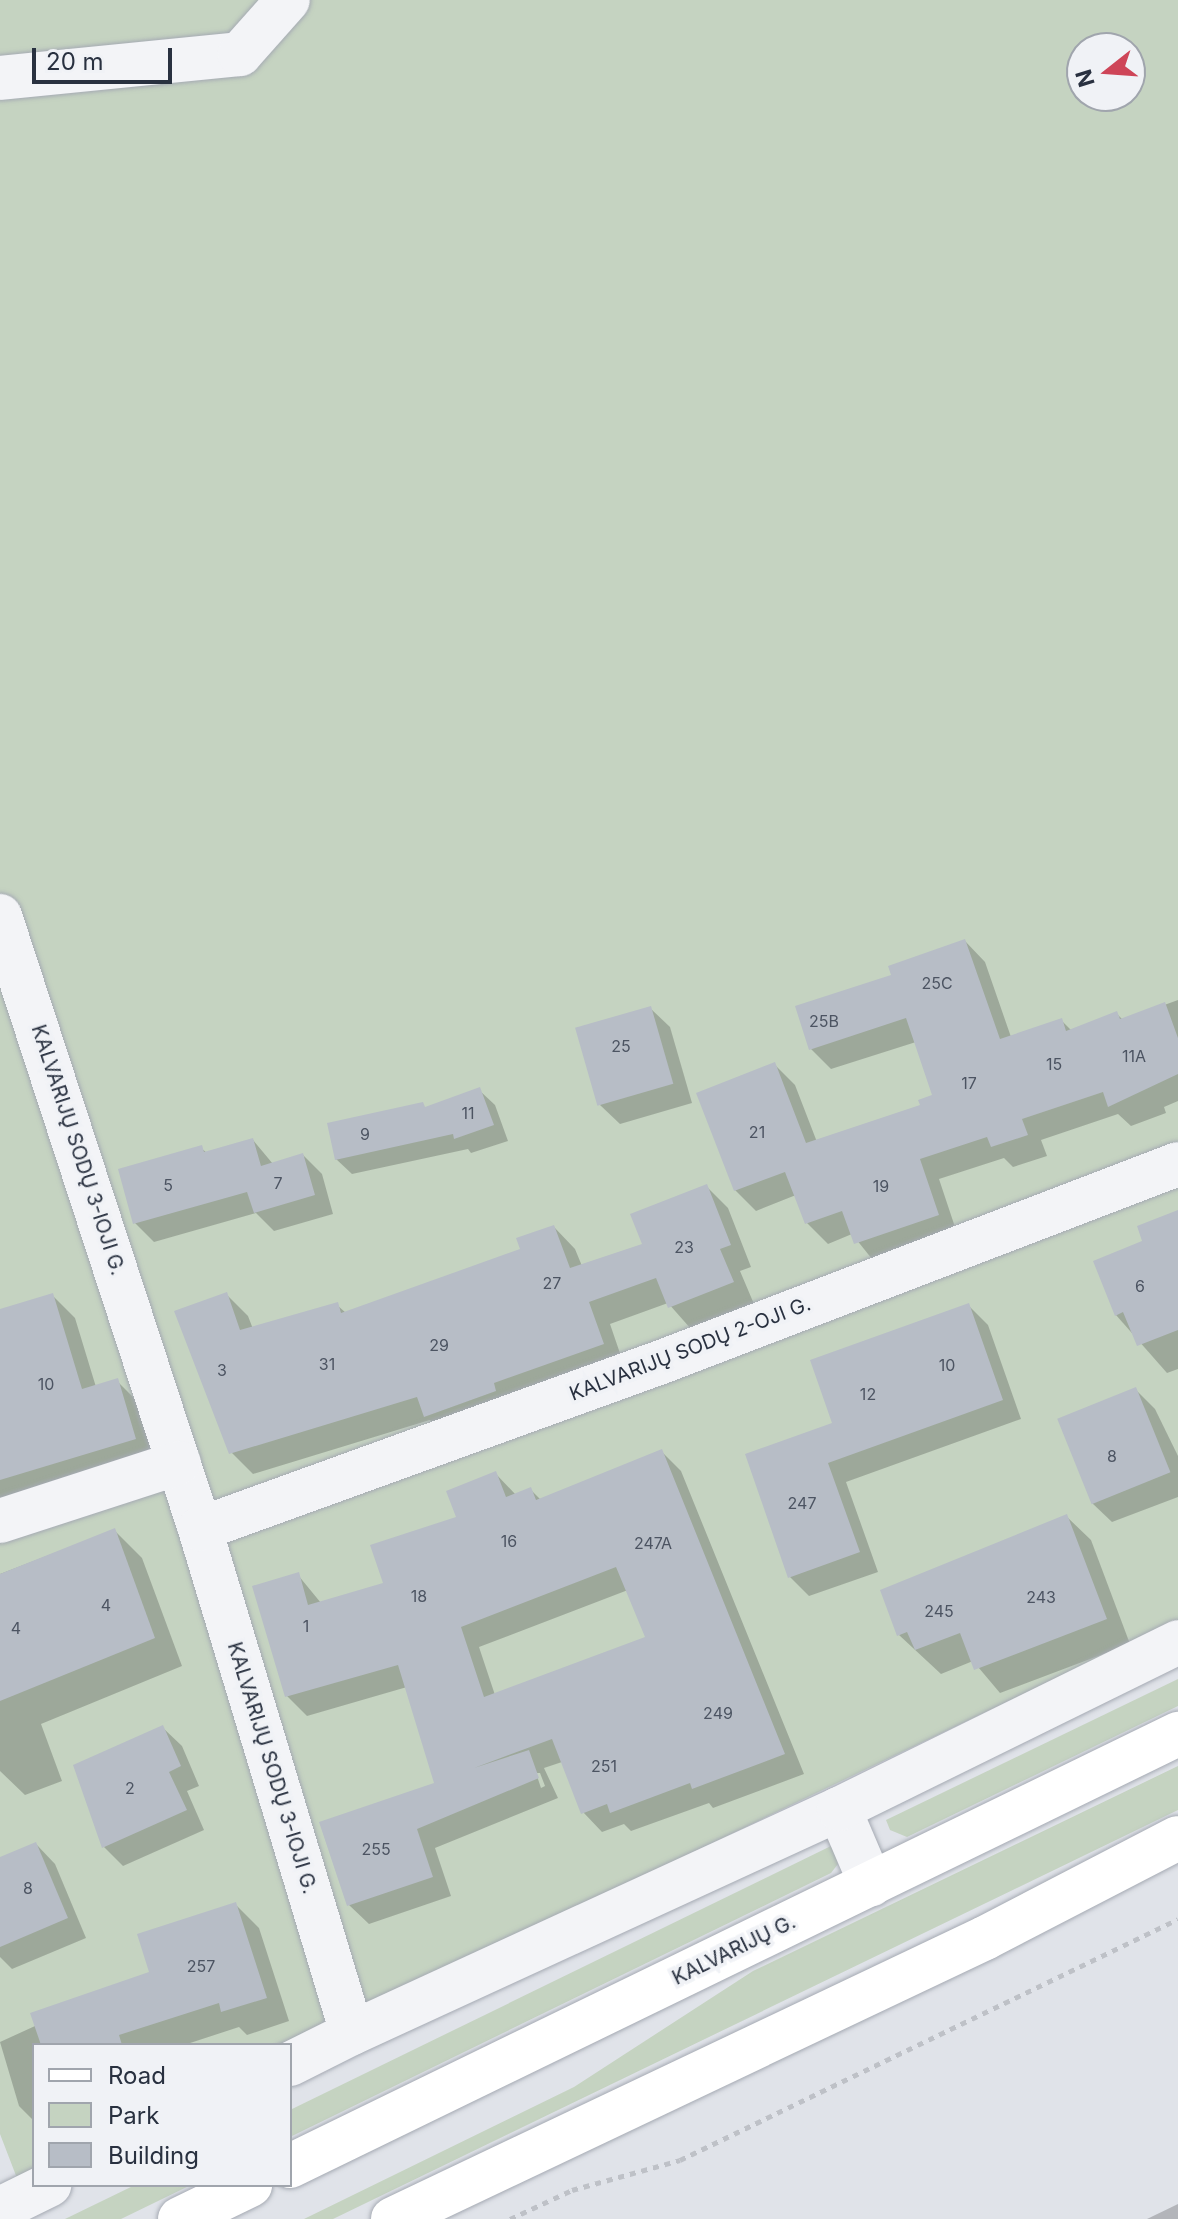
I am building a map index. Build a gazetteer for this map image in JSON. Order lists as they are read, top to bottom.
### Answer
{
  "streets": {
    "main road": ["KALVARIJŲ G."],
    "street": ["KALVARIJŲ SODŲ 3-IOJI G.", "KALVARIJŲ SODŲ 2-OJI G."]
  },
  "crossings": [
    ["KALVARIJŲ SODŲ 3-IOJI G.", "KALVARIJŲ SODŲ 2-OJI G."]
  ],
  "house_numbers": [
    "25C",
    "25B",
    "25",
    "11A",
    "15",
    "17",
    "11",
    "21",
    "9",
    "7",
    "5",
    "19",
    "23",
    "27",
    "6",
    "29",
    "31",
    "10",
    "3",
    "10",
    "12",
    "8",
    "247",
    "16",
    "247A",
    "18",
    "243",
    "4",
    "245",
    "1",
    "4",
    "249",
    "251",
    "2",
    "255",
    "8",
    "257"
  ],
  "legend": ["Road", "Park", "Building"],
  "scale_bar": "20 m",
  "north": "left"
}
